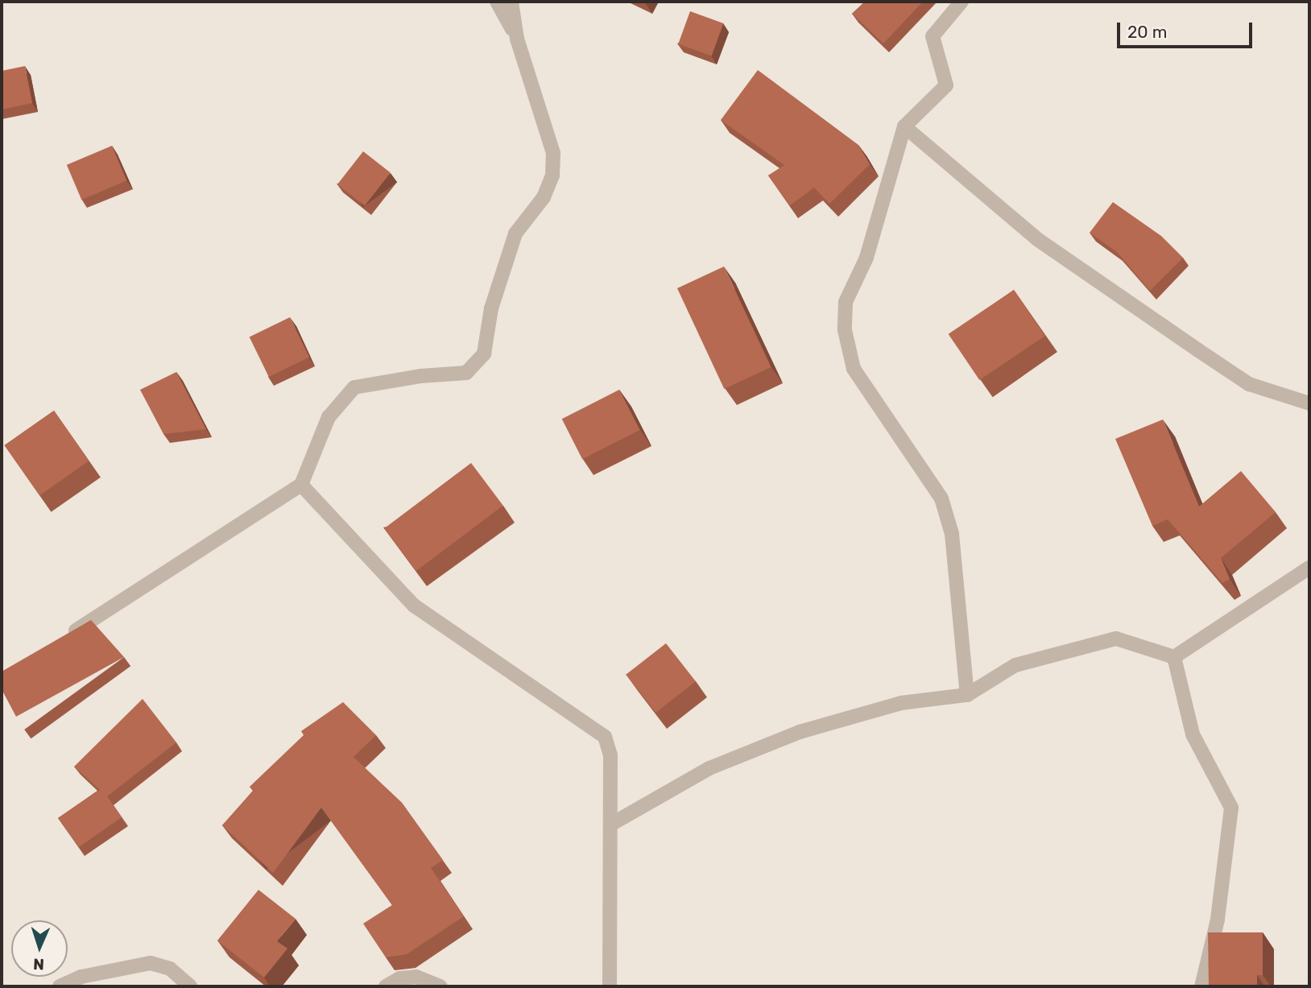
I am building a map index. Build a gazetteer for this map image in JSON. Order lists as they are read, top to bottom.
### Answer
{
  "scale_bar": "20 m",
  "north": "bottom"
}
